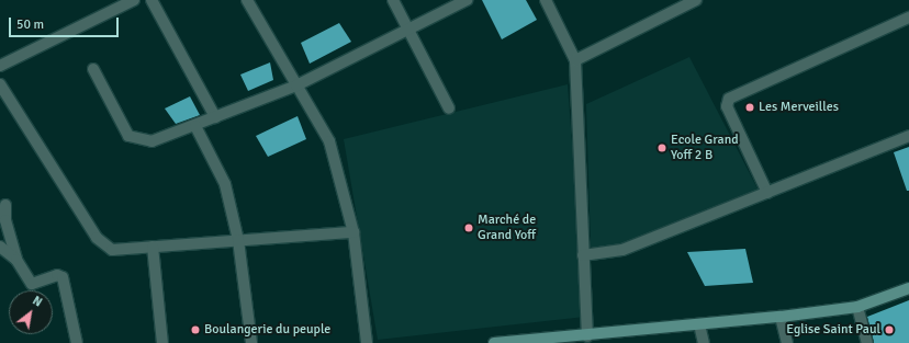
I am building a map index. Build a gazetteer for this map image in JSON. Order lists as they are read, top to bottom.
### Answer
{
  "places": [
    "Les Merveilles",
    "Ecole Grand Yoff 2 B",
    "Marché de Grand Yoff",
    "Boulangerie du peuple",
    "Eglise Saint Paul"
  ],
  "scale_bar": "50 m",
  "north": "top right"
}
